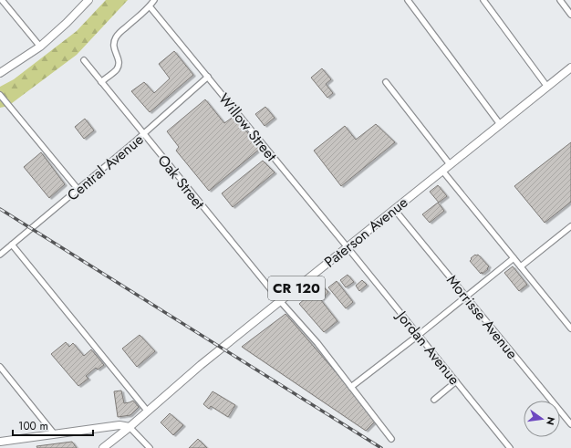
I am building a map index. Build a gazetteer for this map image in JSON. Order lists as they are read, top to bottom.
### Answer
{
  "streets": {
    "main road": ["Paterson Avenue", "CR 120"],
    "street": [
      "Willow Street",
      "Central Avenue",
      "Oak Street",
      "Morrisse Avenue",
      "Jordan Avenue"
    ]
  },
  "crossings": [
    ["Willow Street", "Central Avenue"],
    ["Willow Street", "Paterson Avenue"],
    ["Willow Street", "Jordan Avenue"],
    ["Central Avenue", "Oak Street"],
    ["Oak Street", "Paterson Avenue"],
    ["Paterson Avenue", "Morrisse Avenue"],
    ["Paterson Avenue", "Jordan Avenue"]
  ],
  "scale_bar": "100 m",
  "north": "right"
}
